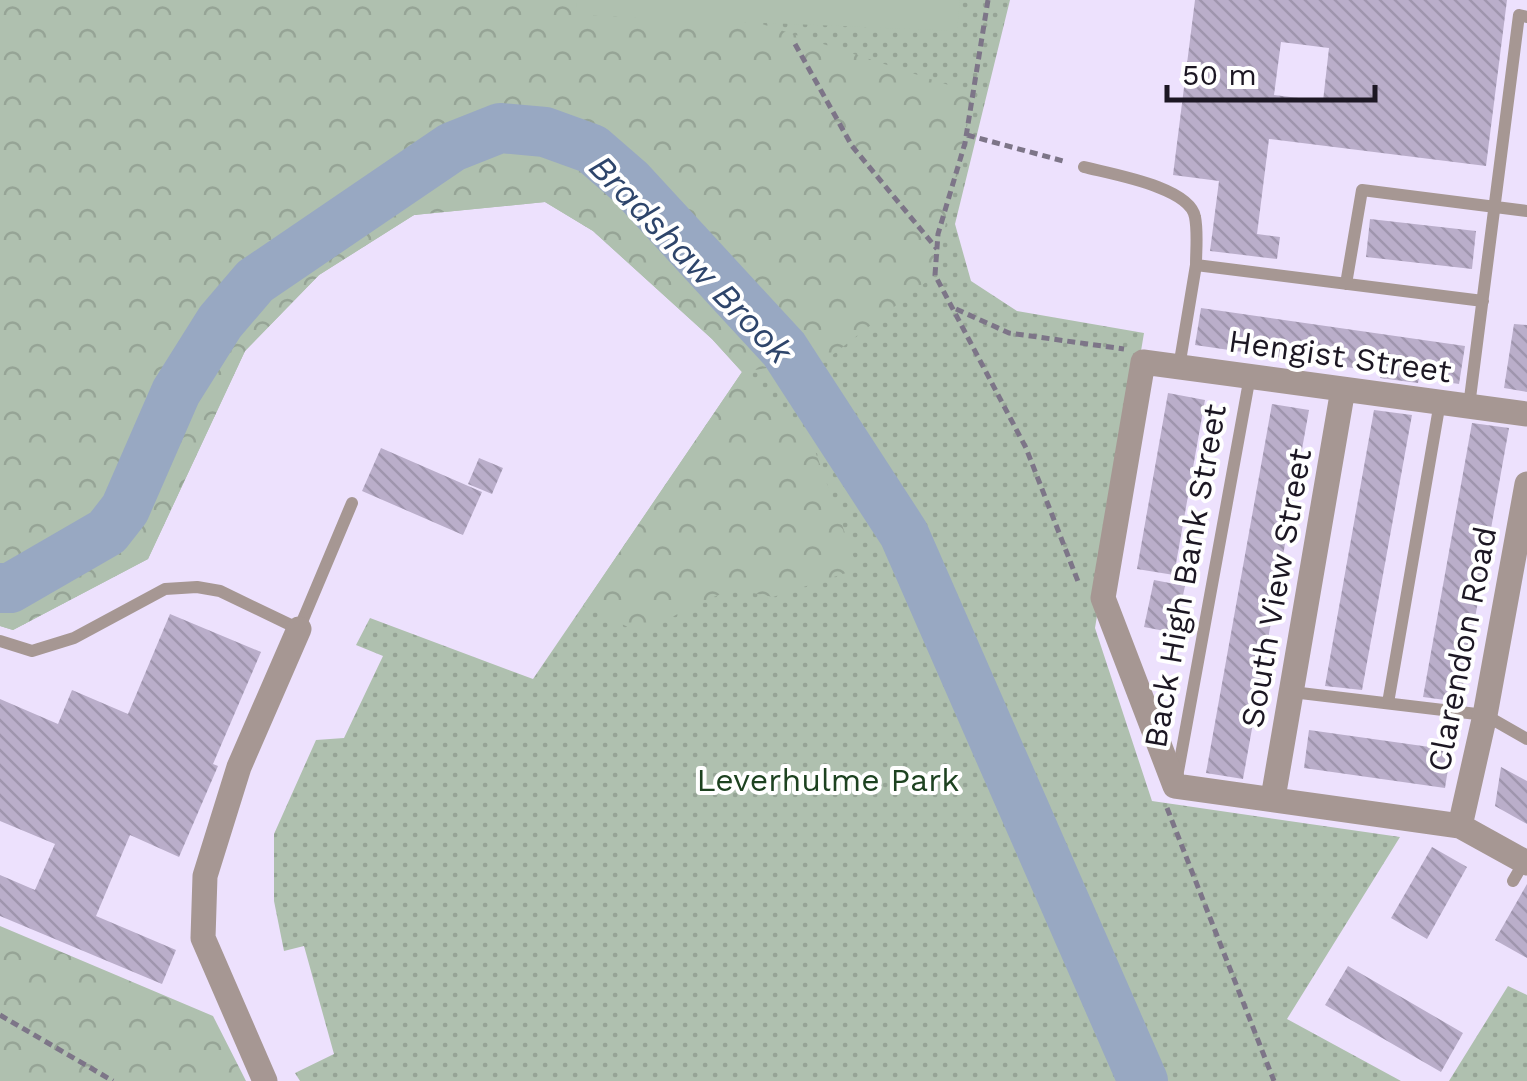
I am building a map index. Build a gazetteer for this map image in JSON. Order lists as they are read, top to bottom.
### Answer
{
  "streets": {
    "street": ["Hengist Street", "South View Street", "Clarendon Road"],
    "lane": ["Back High Bank Street"]
  },
  "crossings": [
    ["Hengist Street", "Back High Bank Street"],
    ["Hengist Street", "South View Street"]
  ],
  "water": ["Bradshaw Brook"],
  "parks": ["Leverhulme Park"],
  "scale_bar": "50 m"
}
